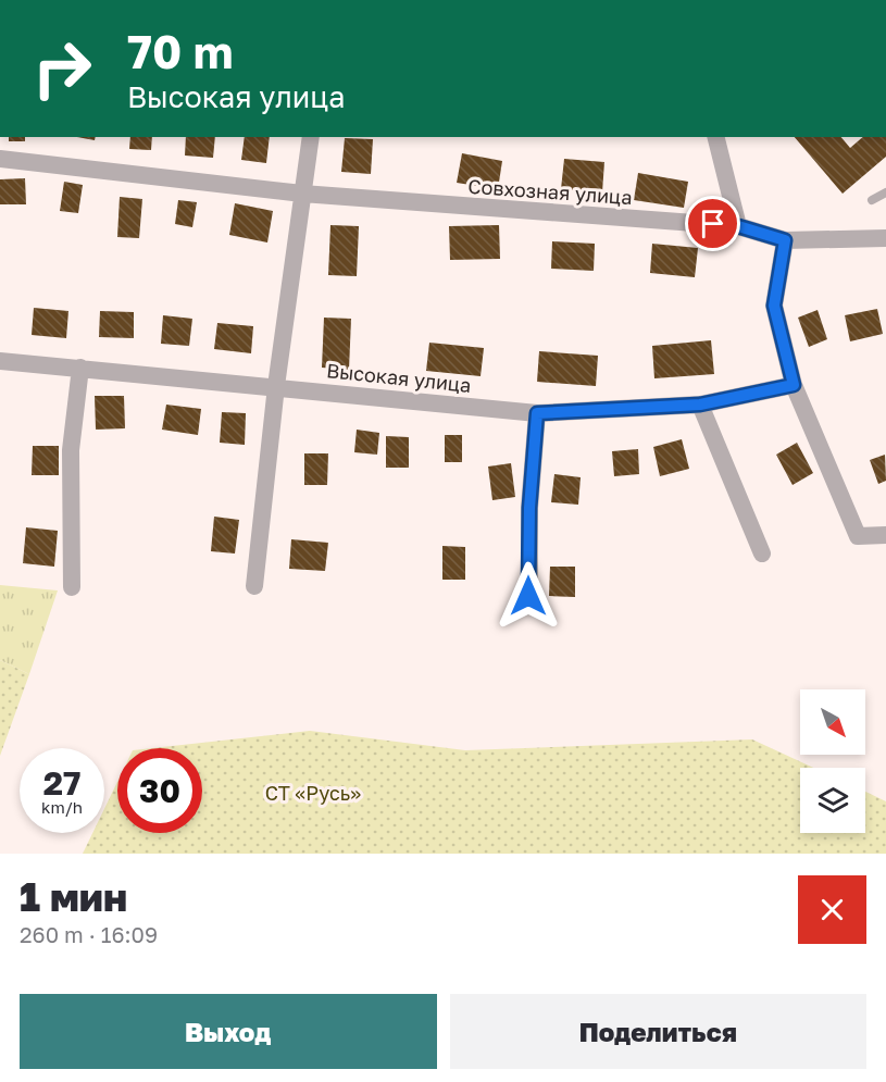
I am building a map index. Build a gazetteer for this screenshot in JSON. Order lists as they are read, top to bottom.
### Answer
{
  "streets": {
    "street": ["Совхозная улица", "Высокая улица"]
  },
  "parks": ["СТ «Русь»"],
  "north": "bottom right",
  "page": {
    "turn": ["70 m", "Высокая улица"],
    "speed": "27 km/h",
    "limit": "30",
    "heading": ["1 мин", "260 m · 16:09"],
    "buttons": ["Выход", "Поделиться"]
  }
}
